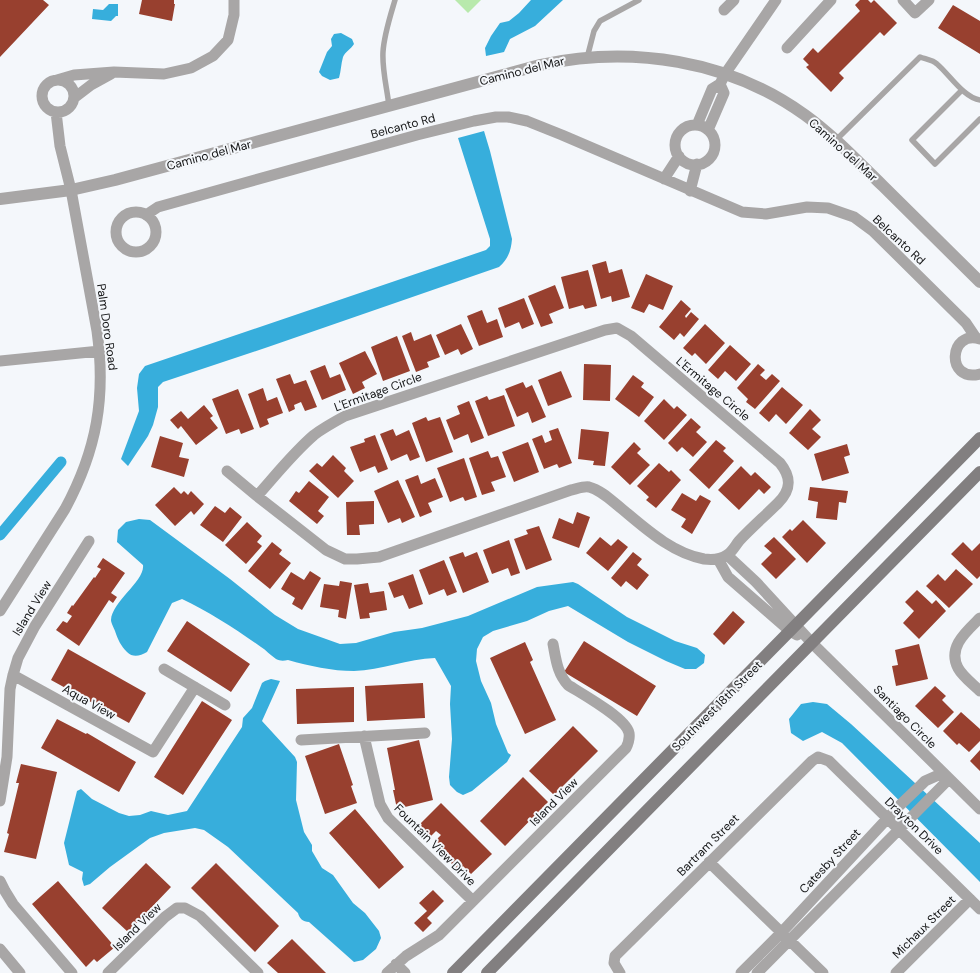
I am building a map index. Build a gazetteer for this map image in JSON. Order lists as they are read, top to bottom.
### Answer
{
  "streets": {
    "main road": ["Southwest 18th Street"],
    "street": [
      "Camino del Mar",
      "Belcanto Rd",
      "Palm Doro Road",
      "L'Ermitage Circle",
      "Island View",
      "Aqua View",
      "Santiago Circle",
      "Drayton Drive",
      "Fountain View Drive",
      "Bartram Street",
      "Catesby Street",
      "Michaux Street"
    ]
  },
  "crossings": [
    ["Camino del Mar", "Palm Doro Road"],
    ["Island View", "Aqua View"],
    ["Island View", "Fountain View Drive"],
    ["Southwest 18th Street", "Santiago Circle"],
    ["Santiago Circle", "Catesby Street"],
    ["Drayton Drive", "Bartram Street"],
    ["Drayton Drive", "Catesby Street"],
    ["Drayton Drive", "Michaux Street"]
  ]
}
